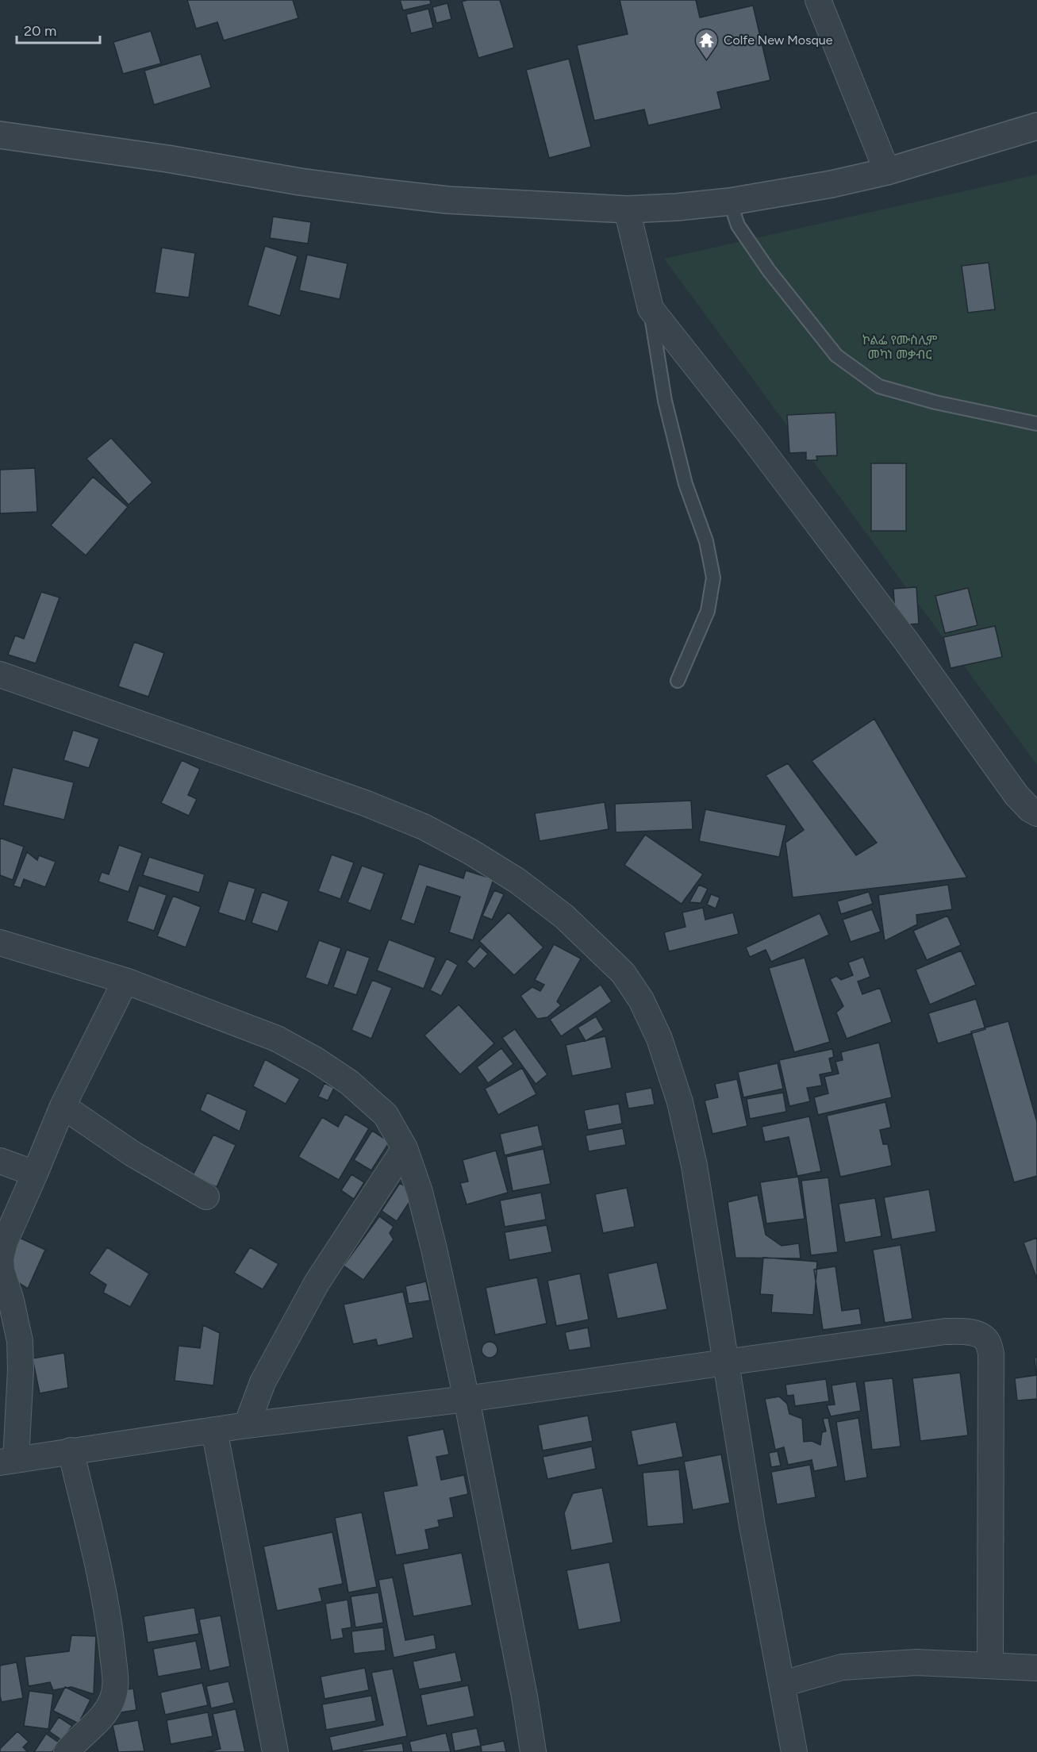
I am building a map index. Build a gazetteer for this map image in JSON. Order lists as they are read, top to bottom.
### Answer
{
  "parks": ["ኮልፌ የሙስሊም መካነ መቃብር"],
  "places": {
    "temple": ["Colfe New Mosque"]
  },
  "scale_bar": "20 m"
}
